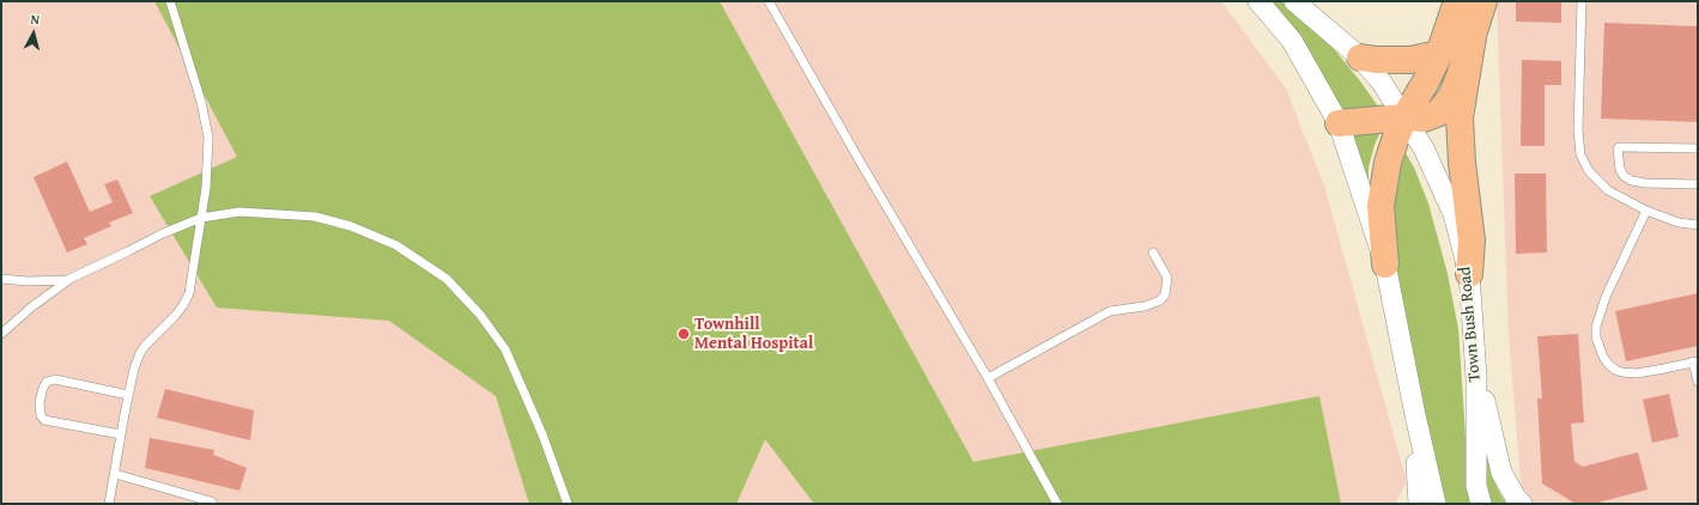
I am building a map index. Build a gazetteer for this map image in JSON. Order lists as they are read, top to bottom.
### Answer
{
  "streets": {
    "street": ["Town Bush Road"]
  },
  "places": ["Townhill Mental Hospital"],
  "north": "top"
}
